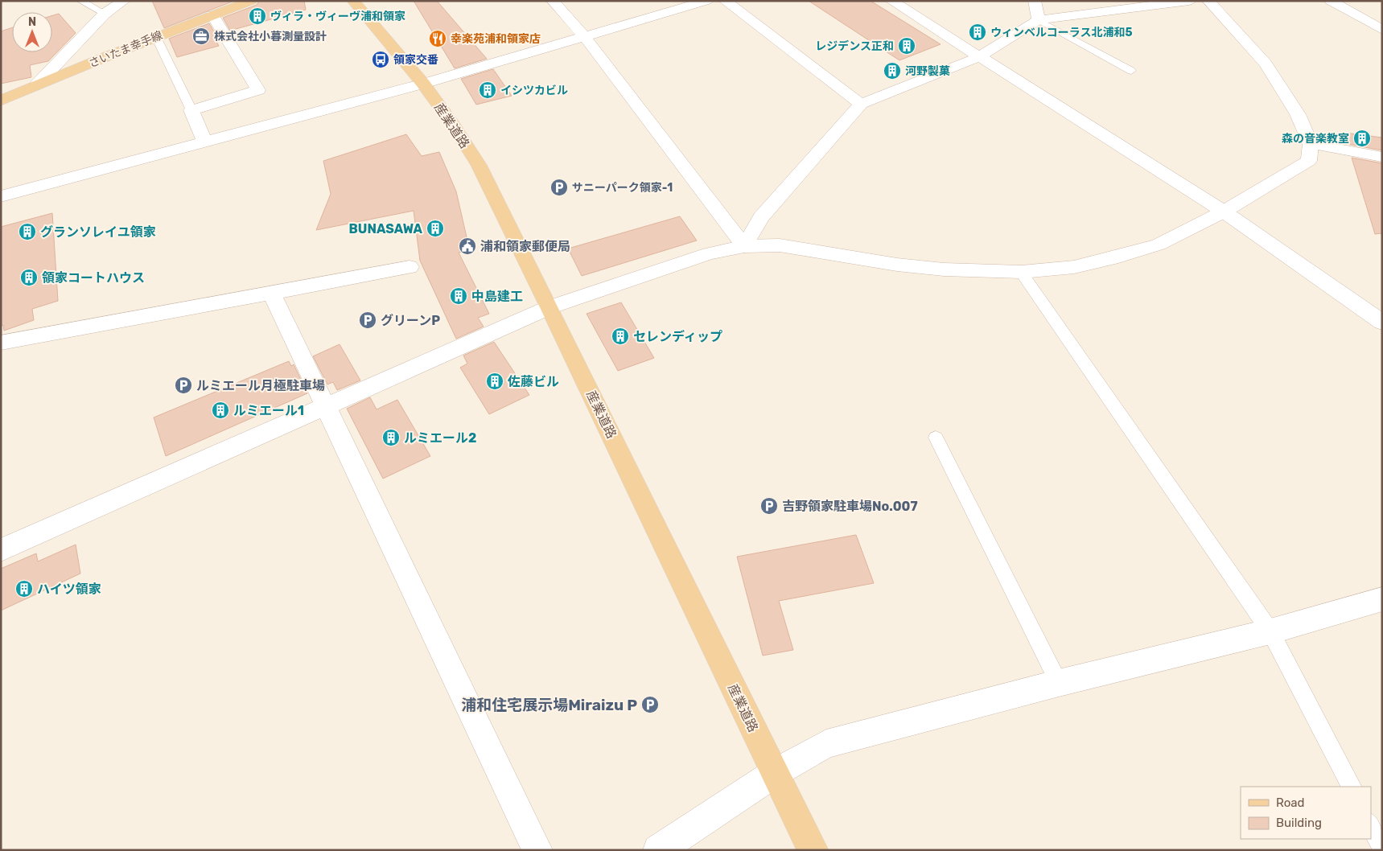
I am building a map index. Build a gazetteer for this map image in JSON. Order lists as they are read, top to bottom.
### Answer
{
  "streets": {
    "main road": ["さいたま幸手線", "産業道路"]
  },
  "places": {
    "building": [
      "ヴィラ・ヴィーヴ浦和領家",
      "ウィンベルコーラス北浦和5",
      "レジデンス正和",
      "河野製菓",
      "イシツカビル",
      "森の音楽教室",
      "BUNASAWA",
      "グランソレイユ領家",
      "領家コートハウス",
      "中島建工",
      "セレンディップ",
      "佐藤ビル",
      "ルミエール1",
      "ルミエール2",
      "ハイツ領家"
    ],
    "office": ["株式会社小暮測量設計"],
    "restaurant": ["幸楽苑浦和領家店"],
    "bus stop": ["領家交番"],
    "parking": [
      "サニーパーク領家-1",
      "グリーンP",
      "ルミエール月極駐車場",
      "吉野領家駐車場No.007",
      "浦和住宅展示場Miraizu P"
    ],
    "public building": ["浦和領家郵便局"]
  },
  "legend": ["Road", "Building"],
  "north": "top"
}
